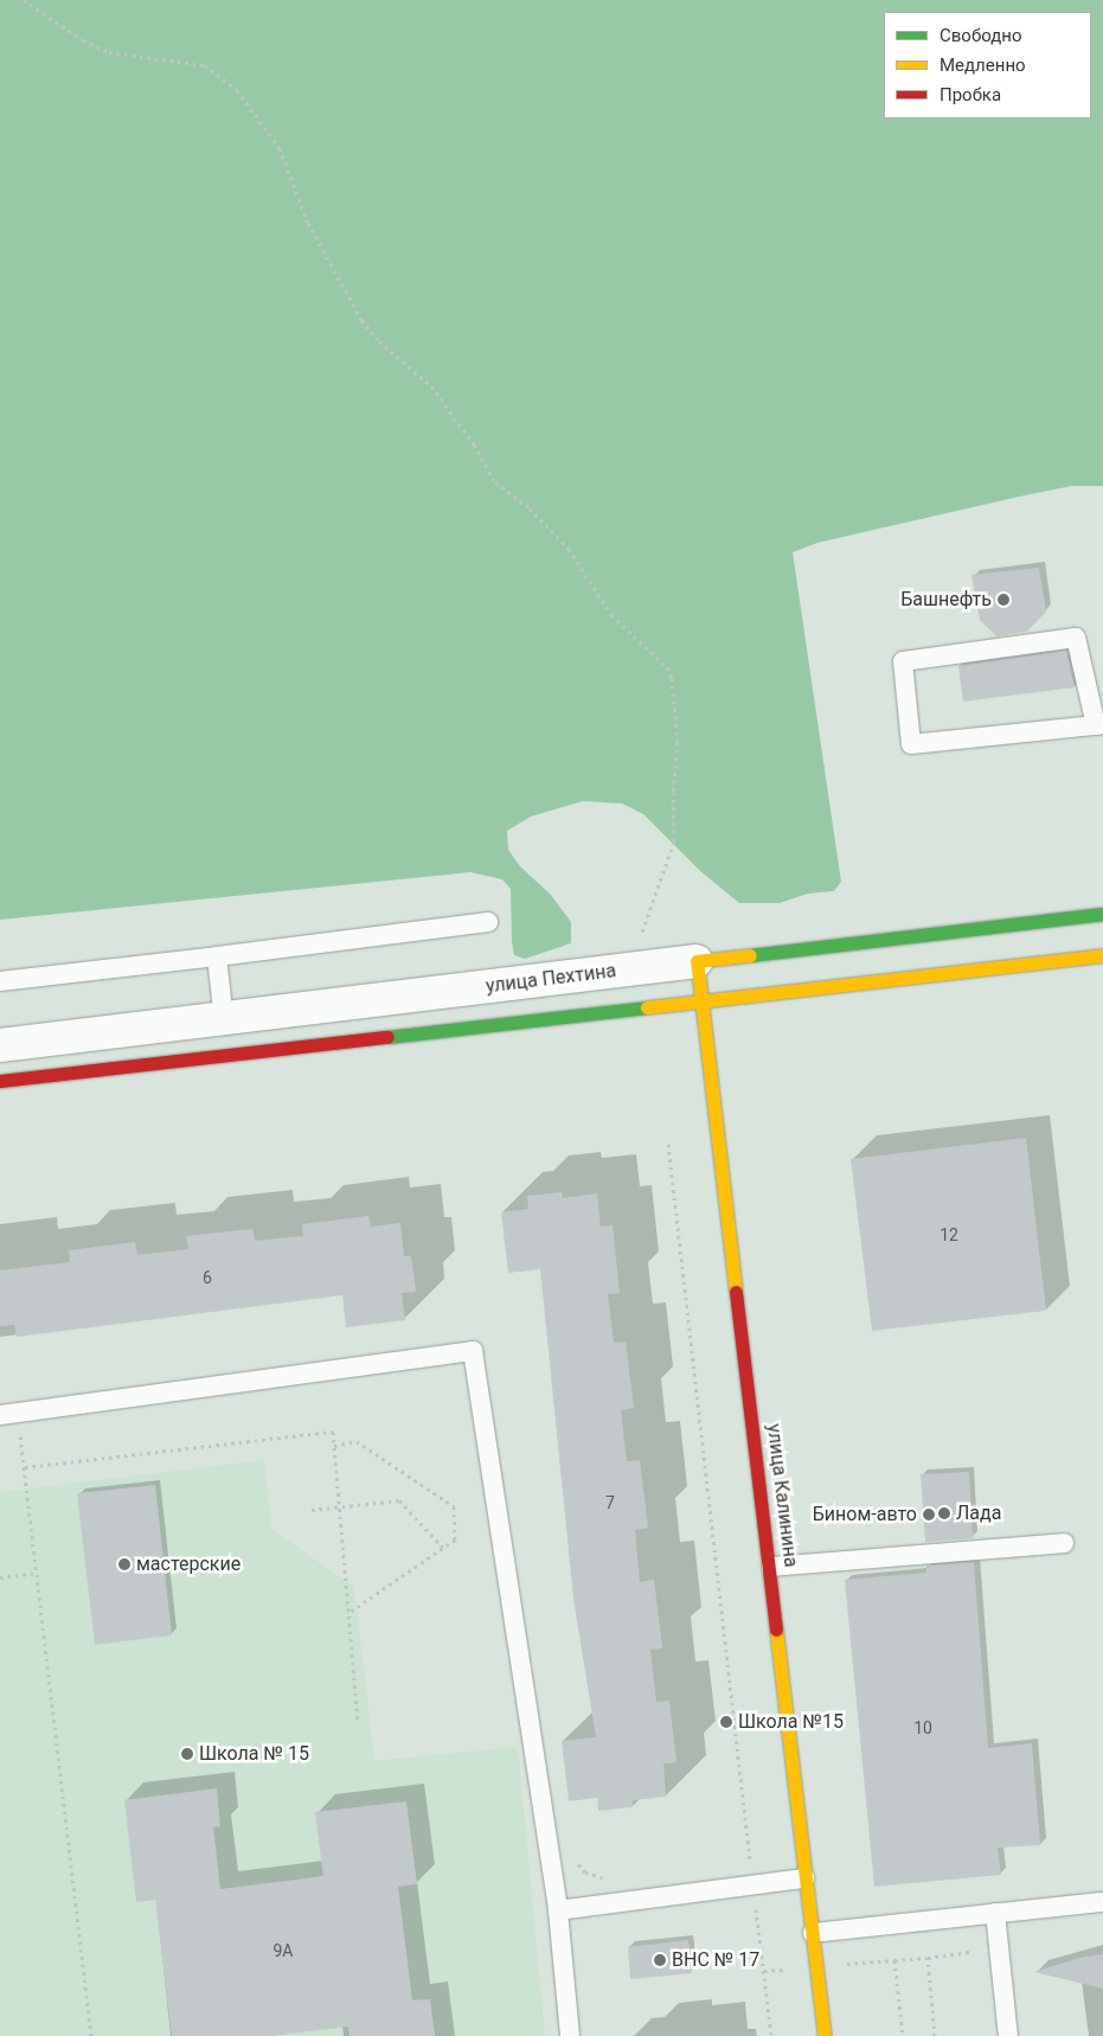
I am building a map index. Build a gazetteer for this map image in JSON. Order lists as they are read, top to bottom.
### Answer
{
  "streets": {
    "street": ["улица Пехтина", "улица Калинина"]
  },
  "crossings": [
    ["улица Пехтина", "улица Калинина"]
  ],
  "places": [
    "Башнефть",
    "Лада",
    "Бином-авто",
    "мастерские",
    "Школа №15",
    "Школа № 15",
    "ВНС № 17"
  ],
  "house_numbers": [
    "12",
    "6",
    "7",
    "10",
    "9А"
  ],
  "legend": ["Свободно", "Медленно", "Пробка"]
}
